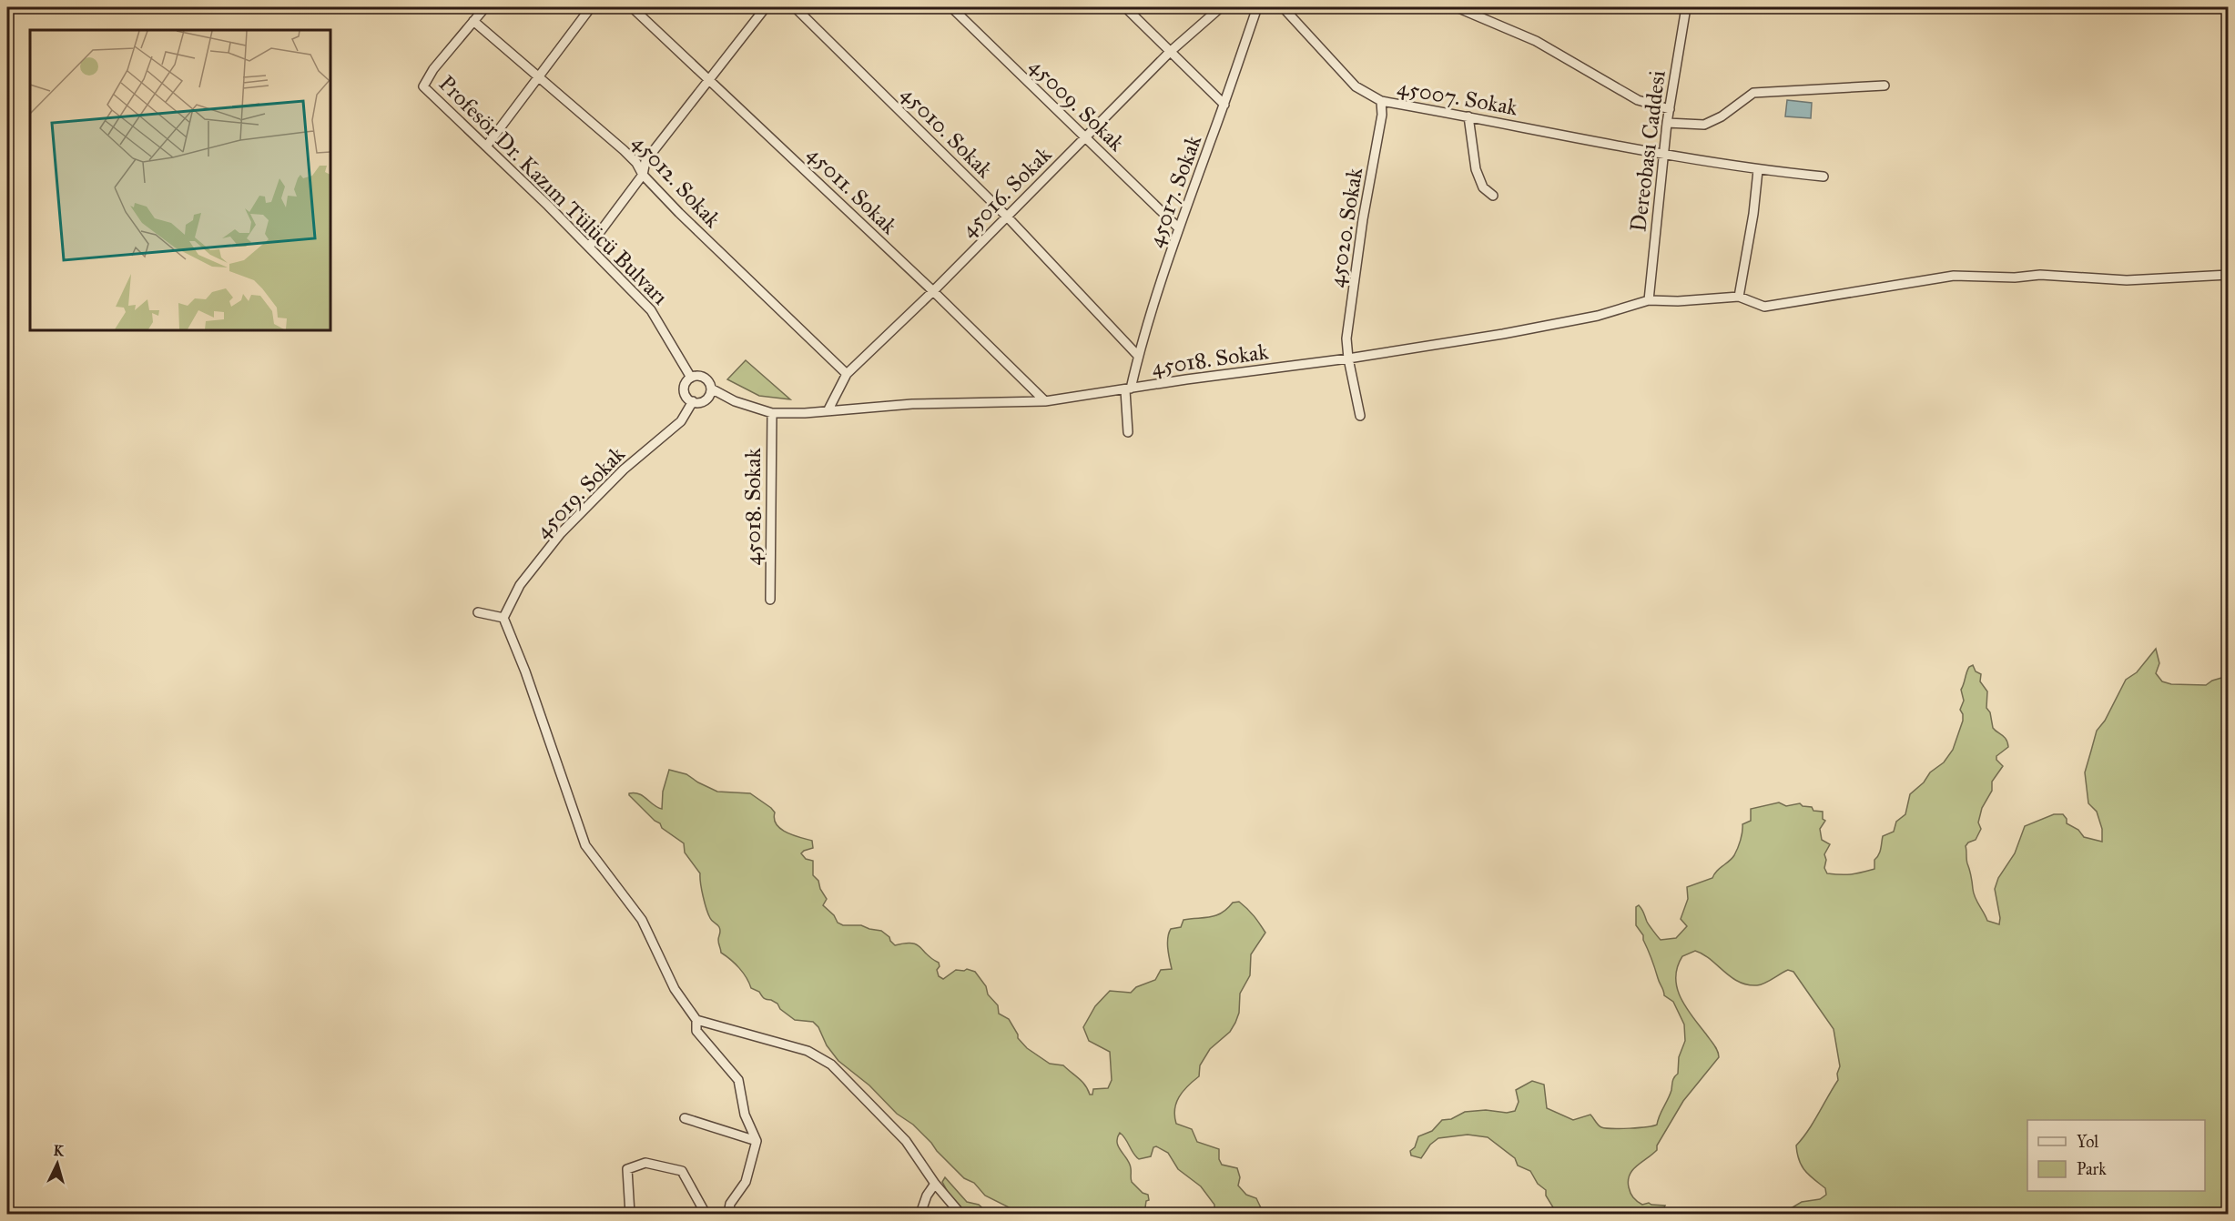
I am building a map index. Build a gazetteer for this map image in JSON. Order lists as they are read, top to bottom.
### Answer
{
  "streets": {
    "street": [
      "45007. Sokak",
      "45009. Sokak",
      "45010. Sokak",
      "Dereobası Caddesi",
      "45012. Sokak",
      "Profesör Dr. Kazım Tülücü Bulvarı",
      "45011. Sokak",
      "45017. Sokak",
      "45016. Sokak",
      "45020. Sokak",
      "45018. Sokak",
      "45019. Sokak"
    ]
  },
  "crossings": [
    ["45007. Sokak", "Dereobası Caddesi"],
    ["45007. Sokak", "45020. Sokak"],
    ["45009. Sokak", "45017. Sokak"],
    ["45009. Sokak", "45016. Sokak"],
    ["45010. Sokak", "45017. Sokak"],
    ["45010. Sokak", "45016. Sokak"],
    ["Dereobası Caddesi", "45018. Sokak"],
    ["45012. Sokak", "Profesör Dr. Kazım Tülücü Bulvarı"],
    ["45012. Sokak", "45016. Sokak"],
    ["Profesör Dr. Kazım Tülücü Bulvarı", "45018. Sokak"],
    ["Profesör Dr. Kazım Tülücü Bulvarı", "45019. Sokak"],
    ["45011. Sokak", "45016. Sokak"],
    ["45011. Sokak", "45018. Sokak"],
    ["45017. Sokak", "45018. Sokak"],
    ["45016. Sokak", "45018. Sokak"],
    ["45020. Sokak", "45018. Sokak"],
    ["45018. Sokak", "45019. Sokak"]
  ],
  "legend": ["Yol", "Park"],
  "north": "top"
}
